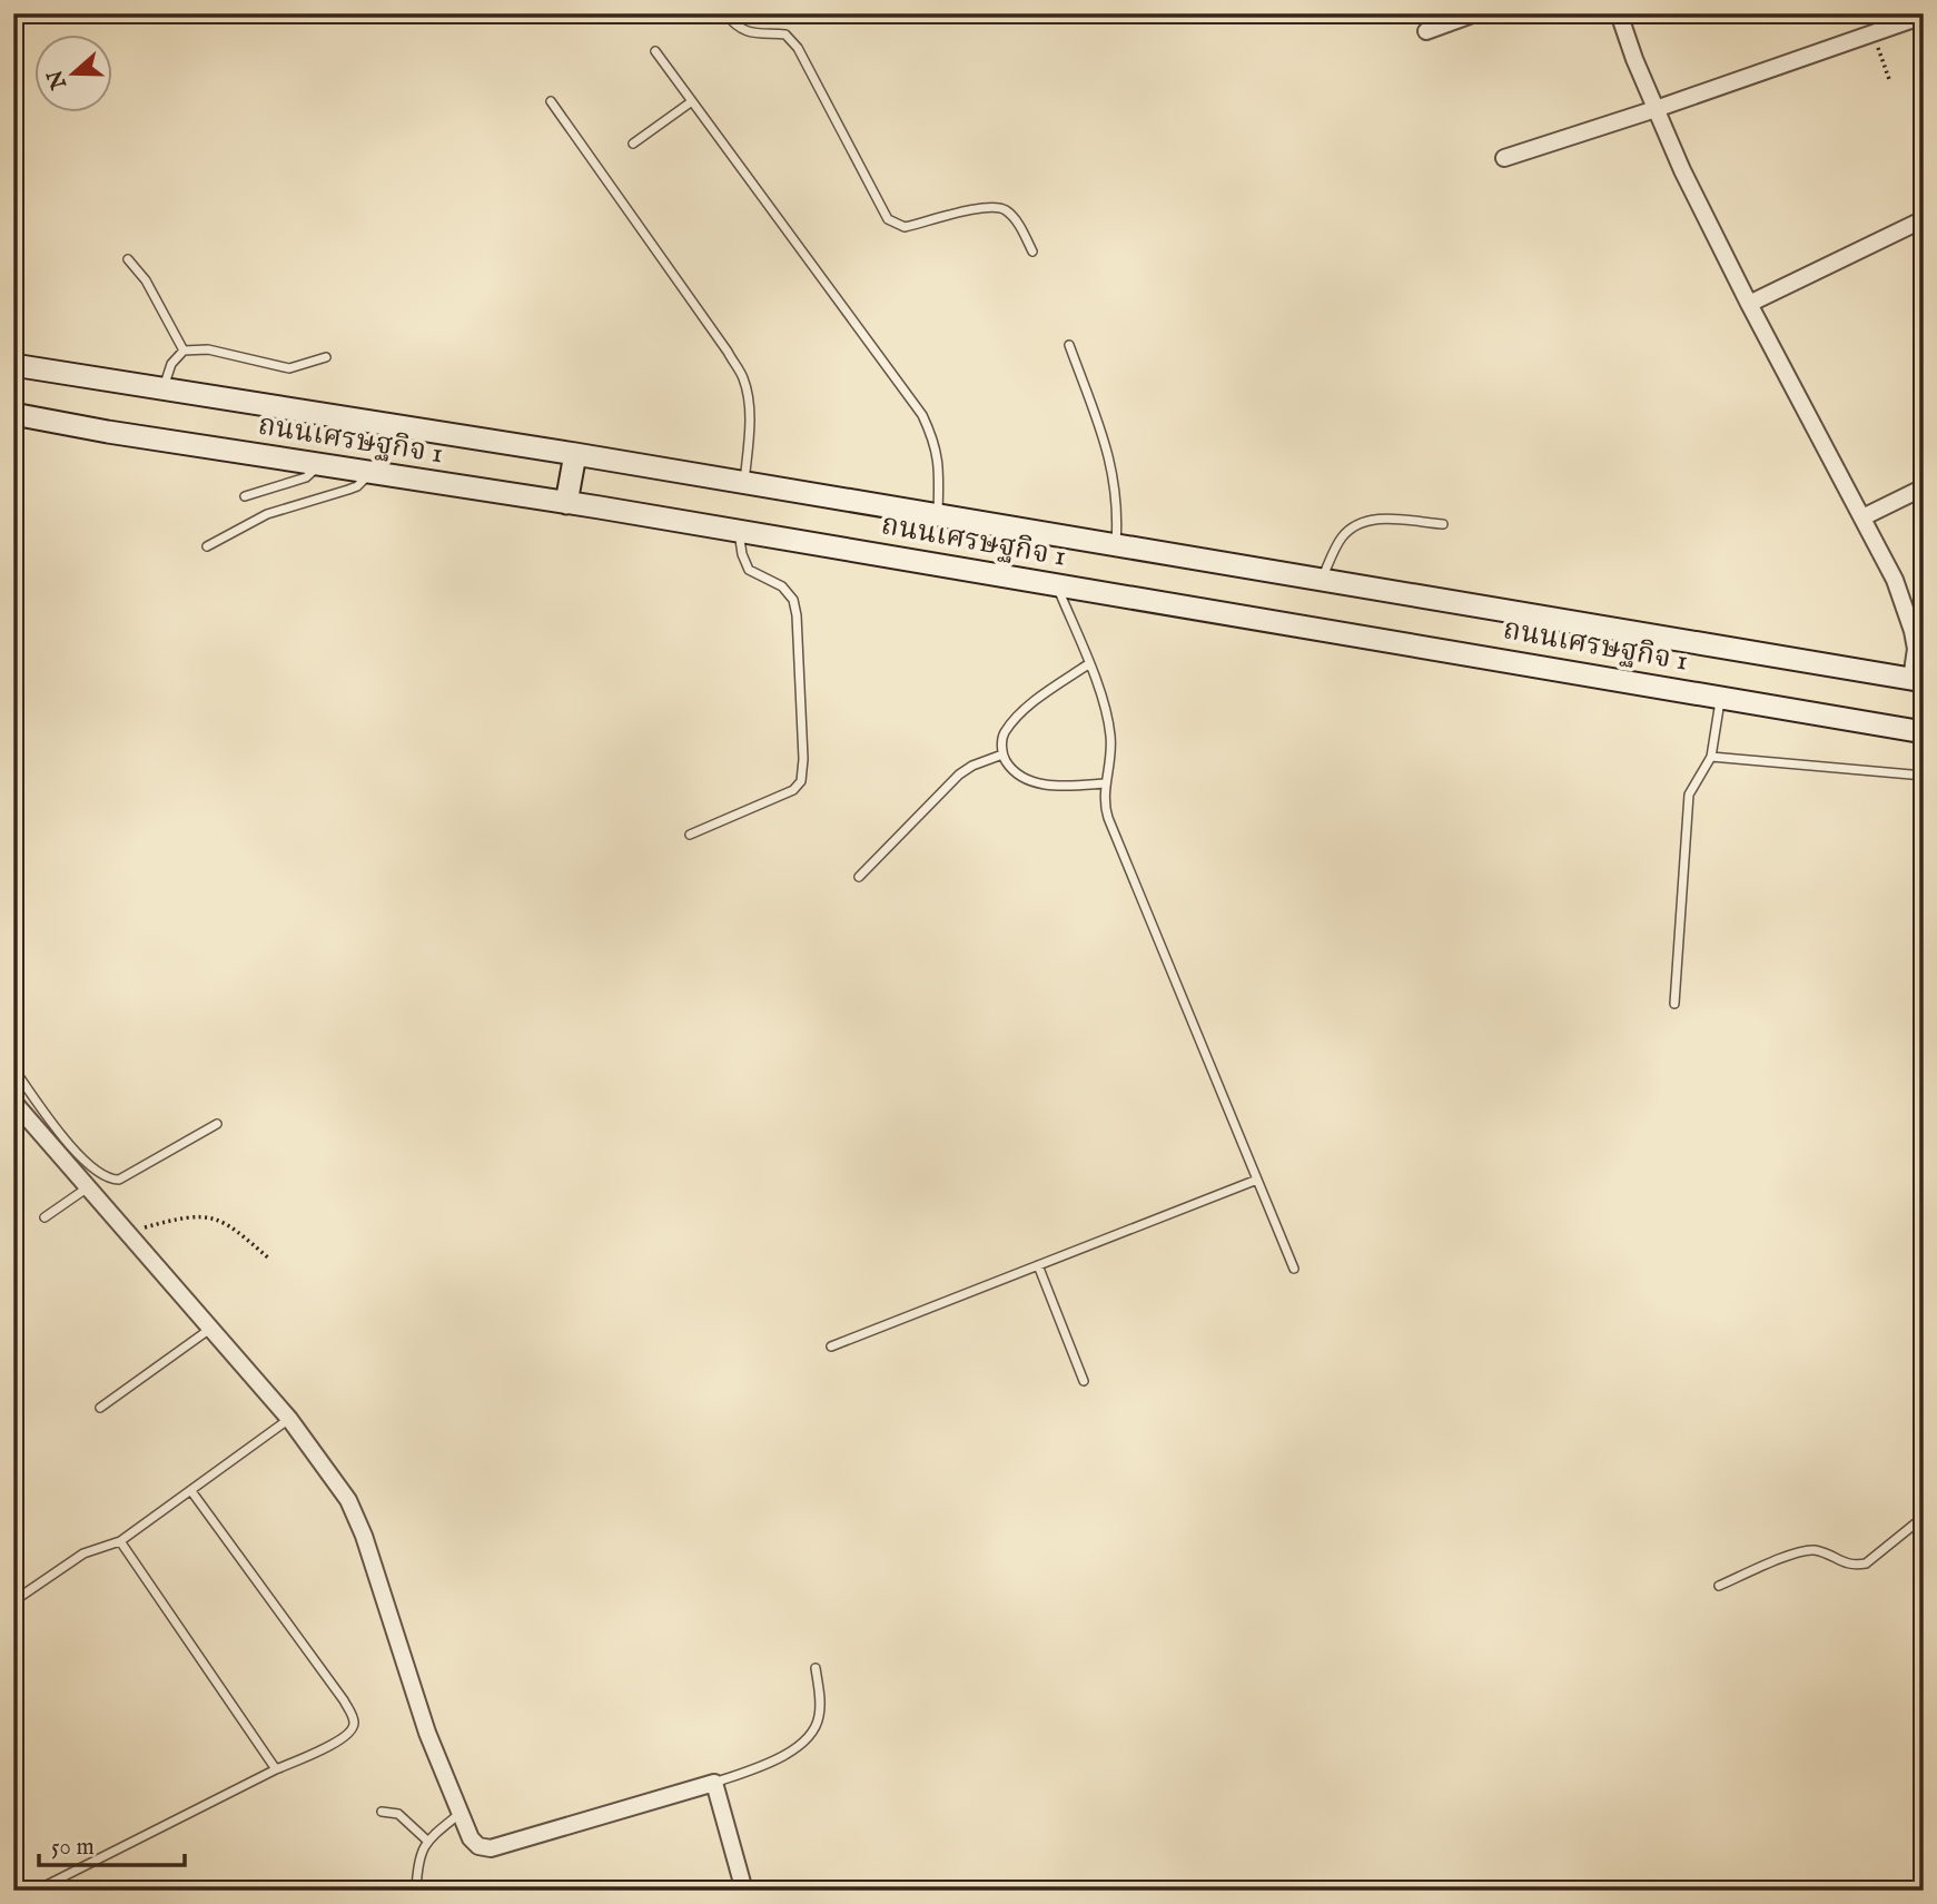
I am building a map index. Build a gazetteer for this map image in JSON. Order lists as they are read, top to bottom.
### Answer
{
  "streets": {
    "main road": ["ถนนเศรษฐกิจ 1"]
  },
  "scale_bar": "50 m",
  "north": "left"
}
